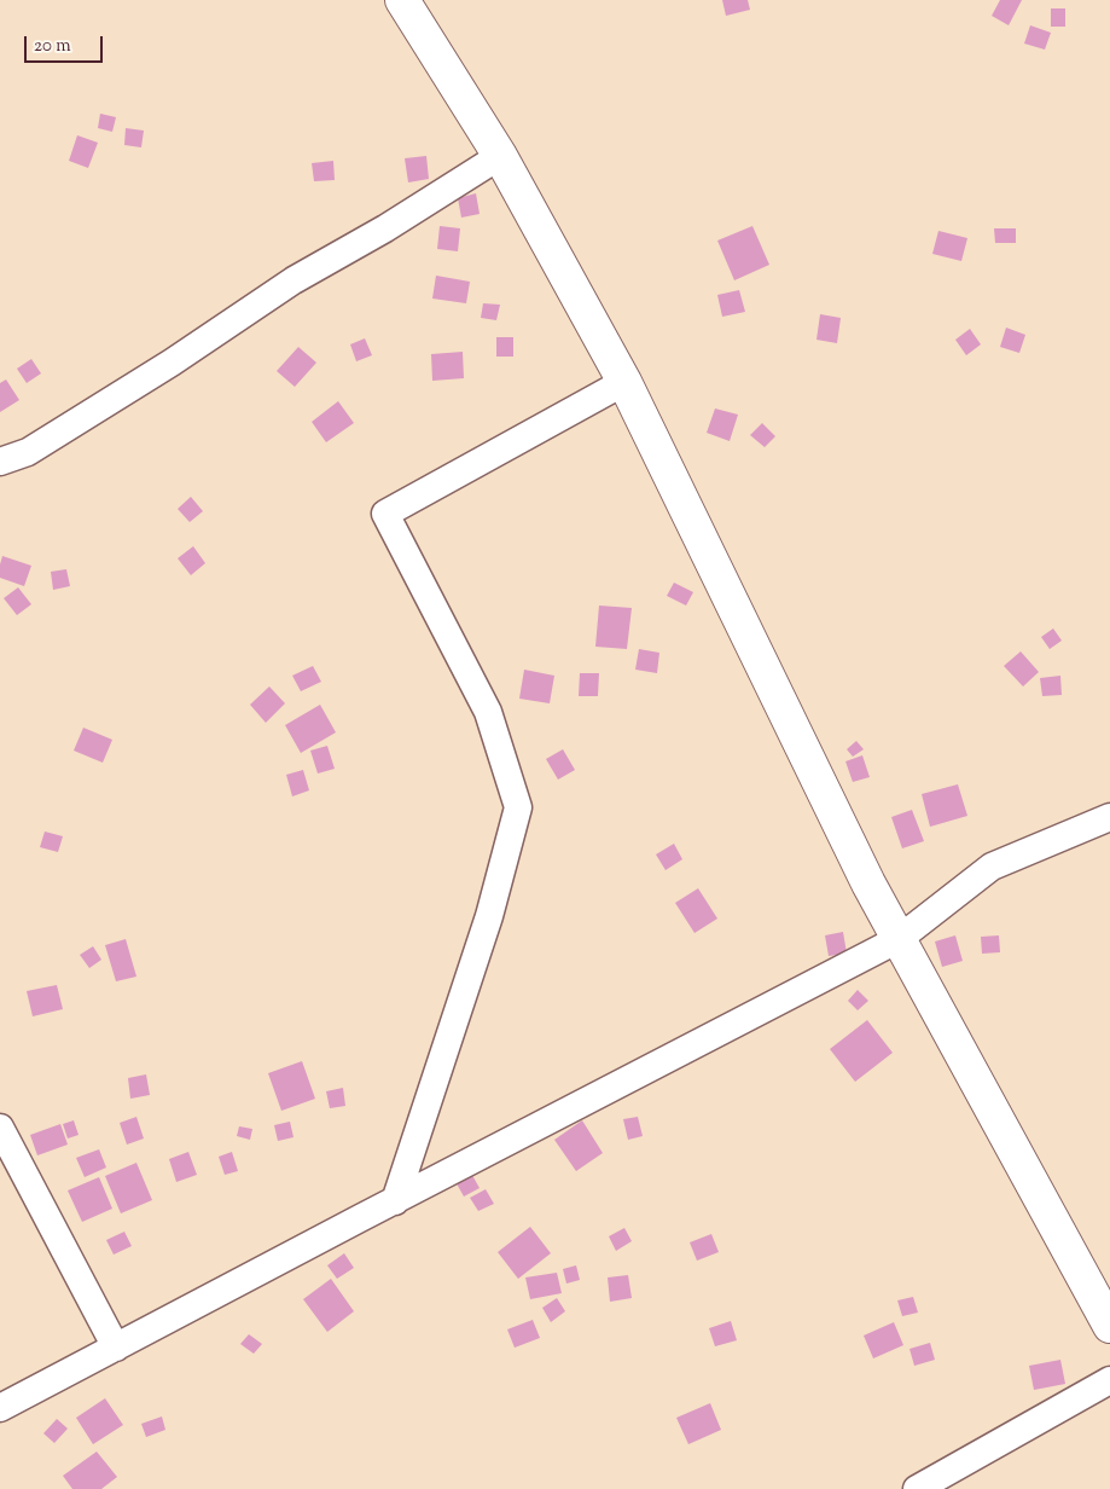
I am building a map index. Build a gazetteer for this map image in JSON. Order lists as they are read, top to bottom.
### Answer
{
  "scale_bar": "20 m"
}
